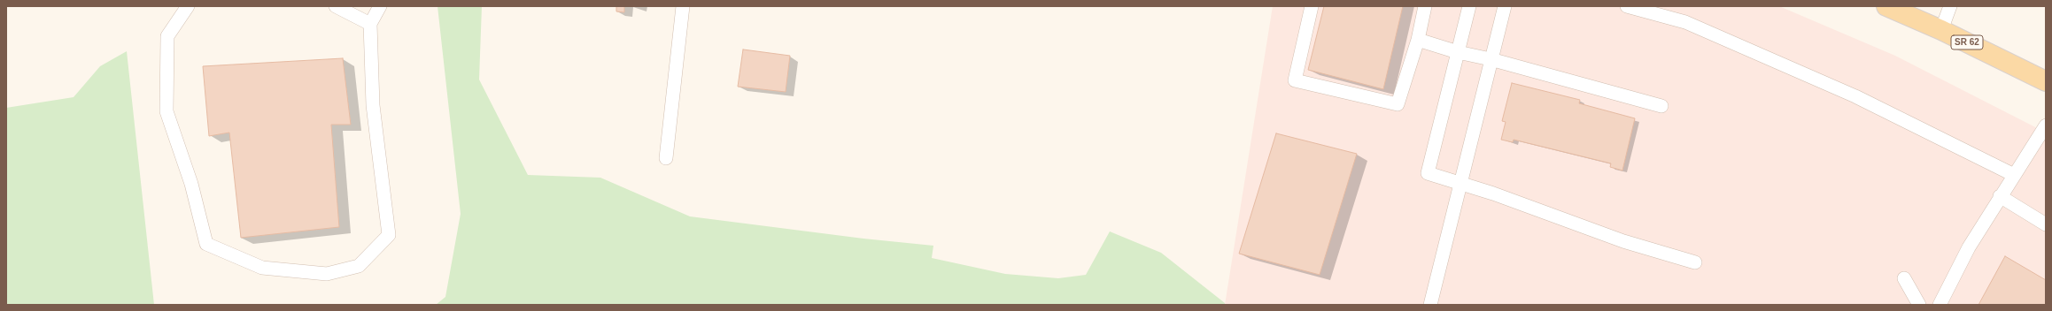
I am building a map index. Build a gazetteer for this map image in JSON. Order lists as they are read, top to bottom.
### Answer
{
  "streets": {
    "main road": ["SR 62"]
  }
}
